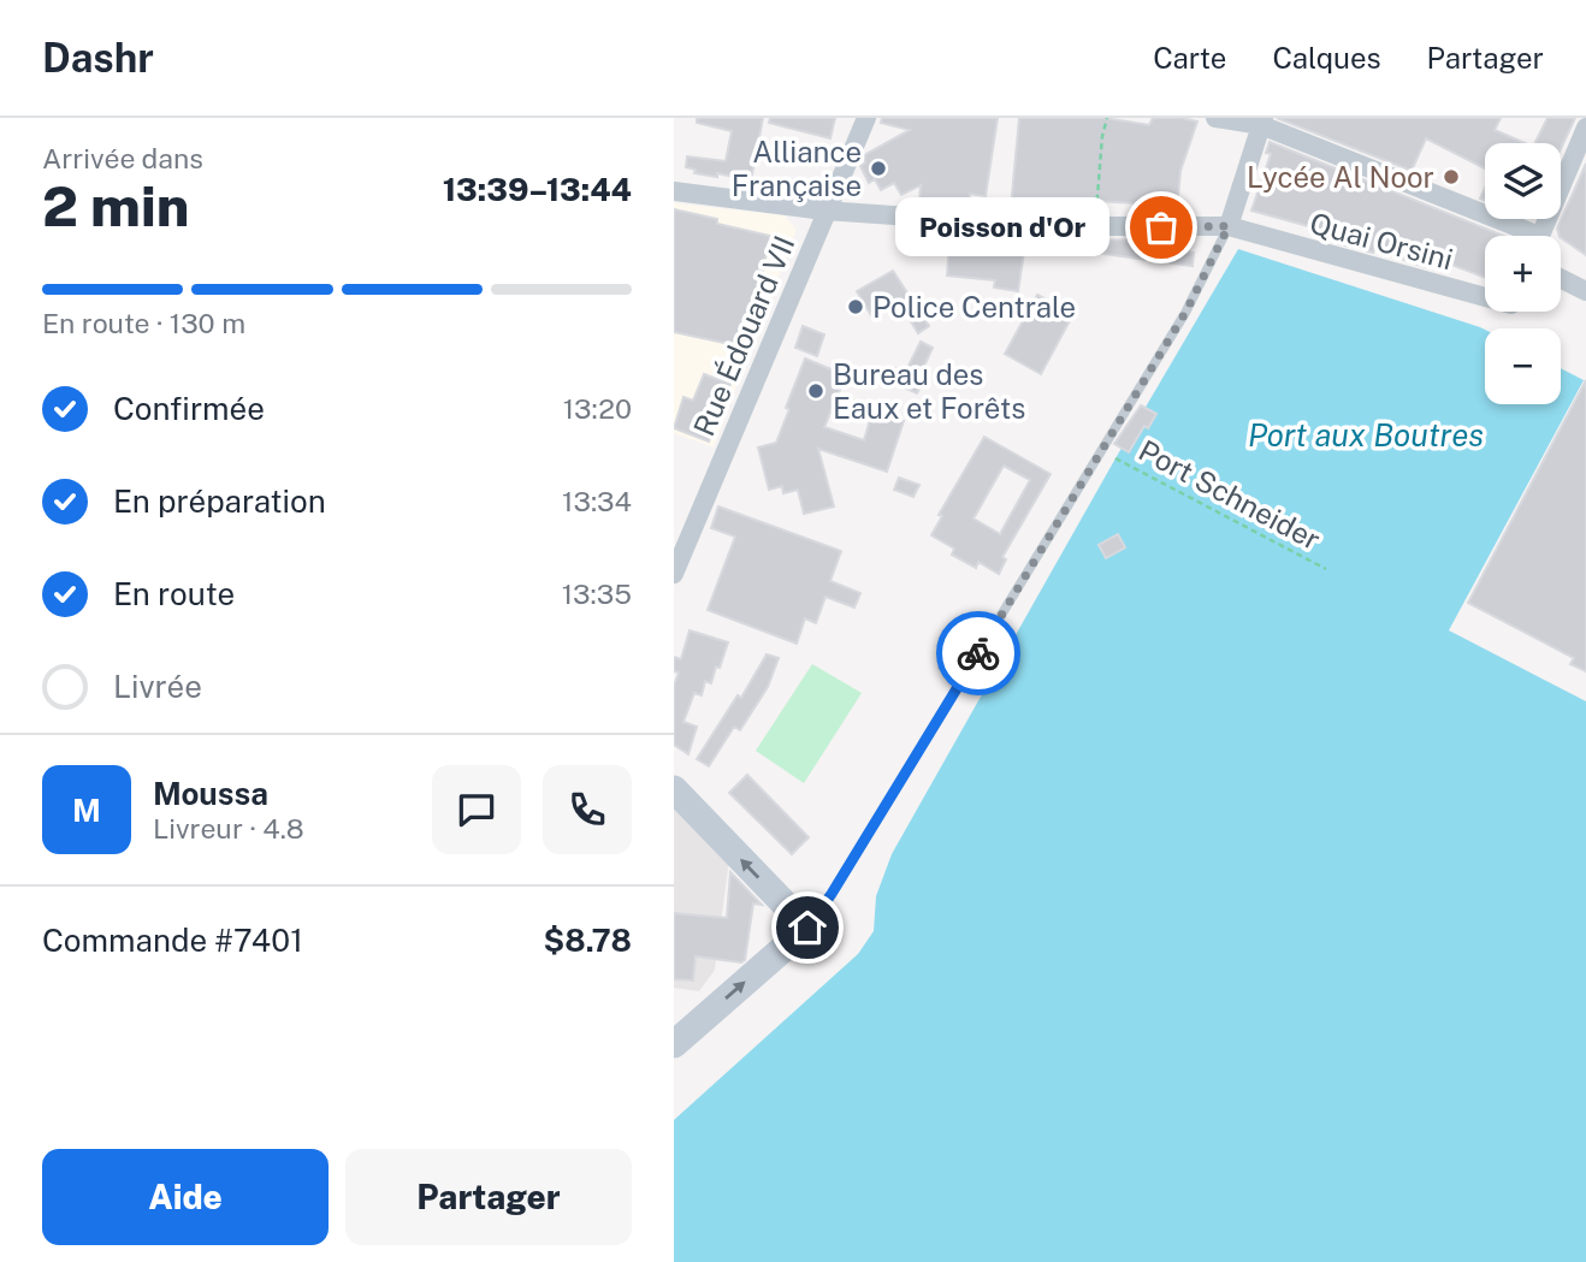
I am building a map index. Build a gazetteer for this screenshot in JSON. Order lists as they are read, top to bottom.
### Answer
{
  "streets": {
    "street": ["Quai Orsini", "Rue Édouard VII"],
    "path": ["Port Schneider"]
  },
  "water": ["Port aux Boutres"],
  "places": [
    "Alliance Française",
    "Lycée Al Noor",
    "Poisson d'Or",
    "Police Centrale",
    "Bureau des Eaux et Forêts"
  ],
  "page": {
    "header": "Dashr",
    "nav": ["Carte", "Calques", "Partager"],
    "heading": ["2 min", "Arrivée dans", "13:39–13:44"],
    "panel": [
      "Moussa",
      "Livreur · 4.8",
      "Commande #7401",
      "$8.78"
    ],
    "map_buttons": ["+", "−"],
    "bubble": "Poisson d'Or",
    "bar": "En route · 130 m",
    "list": [
      ["Confirmée", "13:20"],
      ["En préparation", "13:34"],
      ["En route", "13:35"],
      "Livrée"
    ],
    "round": "M",
    "buttons": ["Aide", "Partager"]
  }
}
